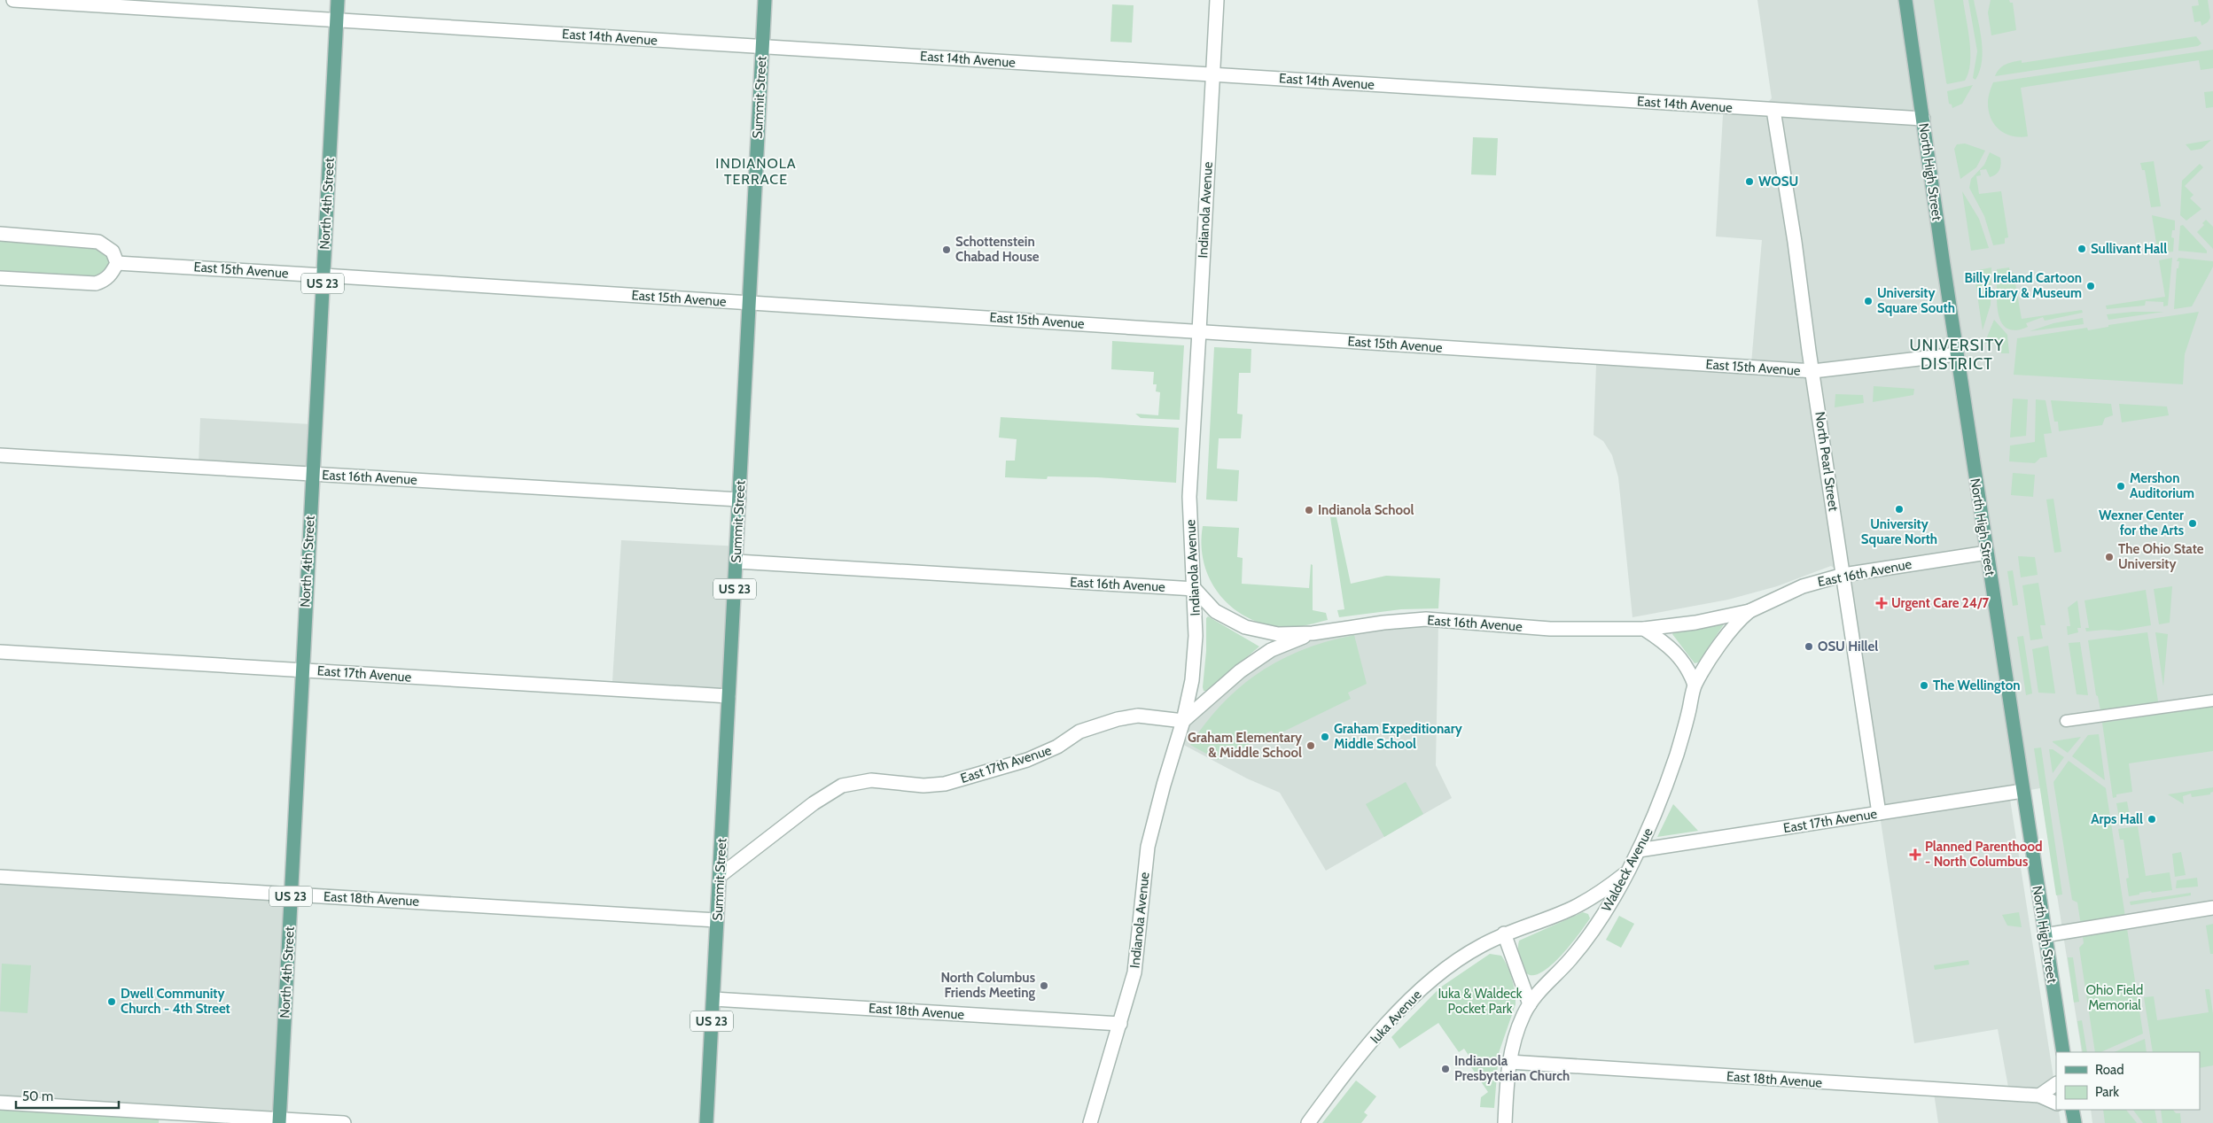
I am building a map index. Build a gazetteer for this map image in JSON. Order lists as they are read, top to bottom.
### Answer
{
  "streets": {
    "main road": [
      "Summit Street",
      "North High Street",
      "North 4th Street",
      "US 23"
    ],
    "street": [
      "East 14th Avenue",
      "Indianola Avenue",
      "East 15th Avenue",
      "North Pearl Street",
      "East 16th Avenue",
      "East 17th Avenue",
      "Waldeck Avenue",
      "East 18th Avenue",
      "Iuka Avenue"
    ]
  },
  "crossings": [
    ["East 14th Avenue", "Summit Street"],
    ["East 14th Avenue", "North High Street"],
    ["East 14th Avenue", "North 4th Street"],
    ["East 14th Avenue", "Indianola Avenue"],
    ["East 14th Avenue", "North Pearl Street"],
    ["Summit Street", "East 15th Avenue"],
    ["Summit Street", "East 16th Avenue"],
    ["Summit Street", "East 17th Avenue"],
    ["Summit Street", "East 18th Avenue"],
    ["North High Street", "East 15th Avenue"],
    ["North High Street", "East 16th Avenue"],
    ["North High Street", "East 17th Avenue"],
    ["North 4th Street", "East 15th Avenue"],
    ["North 4th Street", "East 16th Avenue"],
    ["North 4th Street", "East 17th Avenue"],
    ["North 4th Street", "East 18th Avenue"],
    ["Indianola Avenue", "East 15th Avenue"],
    ["Indianola Avenue", "East 16th Avenue"],
    ["Indianola Avenue", "East 17th Avenue"],
    ["Indianola Avenue", "East 18th Avenue"],
    ["East 15th Avenue", "North Pearl Street"],
    ["North Pearl Street", "East 16th Avenue"],
    ["North Pearl Street", "East 17th Avenue"],
    ["East 16th Avenue", "Waldeck Avenue"],
    ["East 17th Avenue", "Waldeck Avenue"],
    ["Waldeck Avenue", "East 18th Avenue"],
    ["Waldeck Avenue", "Iuka Avenue"]
  ],
  "districts": ["INDIANOLA TERRACE", "UNIVERSITY DISTRICT"],
  "parks": ["Ohio Field Memorial", "Iuka & Waldeck Pocket Park"],
  "places": {
    "other": [
      "WOSU",
      "Sullivant Hall",
      "Schottenstein Chabad House",
      "Billy Ireland Cartoon Library & Museum",
      "University Square South",
      "Mershon Auditorium",
      "University Square North",
      "Indianola School",
      "Wexner Center for the Arts",
      "The Ohio State University",
      "OSU Hillel",
      "The Wellington",
      "Graham Expeditionary Middle School",
      "Graham Elementary & Middle School",
      "Arps Hall",
      "North Columbus Friends Meeting",
      "Dwell Community Church - 4th Street",
      "Indianola Presbyterian Church"
    ],
    "health": ["Urgent Care 24/7", "Planned Parenthood - North Columbus"]
  },
  "legend": ["Road", "Park"],
  "scale_bar": "50 m"
}
